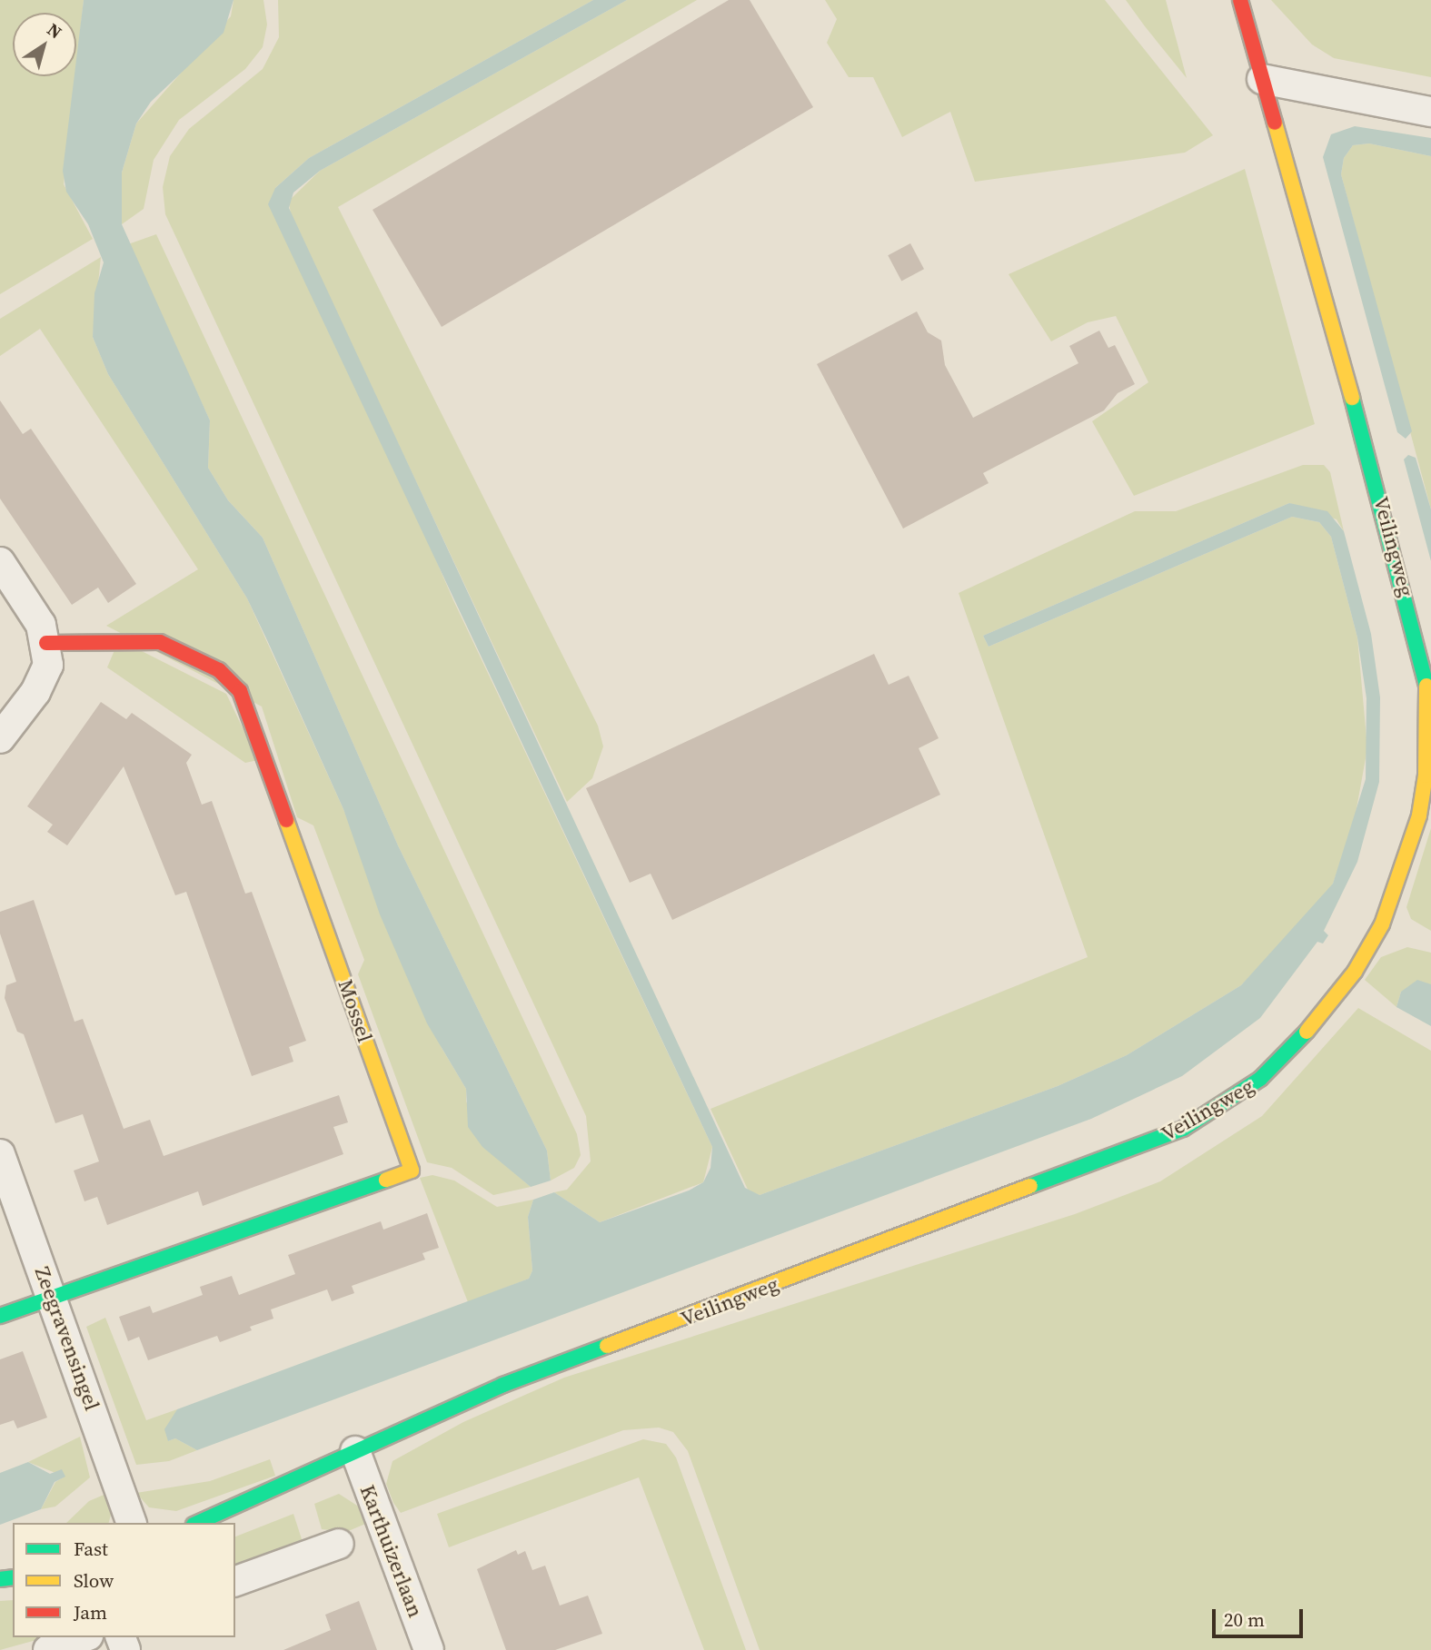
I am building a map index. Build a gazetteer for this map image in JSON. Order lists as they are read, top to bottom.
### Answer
{
  "streets": {
    "street": [
      "Veilingweg",
      "Mossel",
      "Zeegravensingel",
      "Karthuizerlaan"
    ]
  },
  "crossings": [
    ["Veilingweg", "Karthuizerlaan"],
    ["Mossel", "Zeegravensingel"]
  ],
  "legend": ["Fast", "Slow", "Jam"],
  "scale_bar": "20 m",
  "north": "top right"
}
